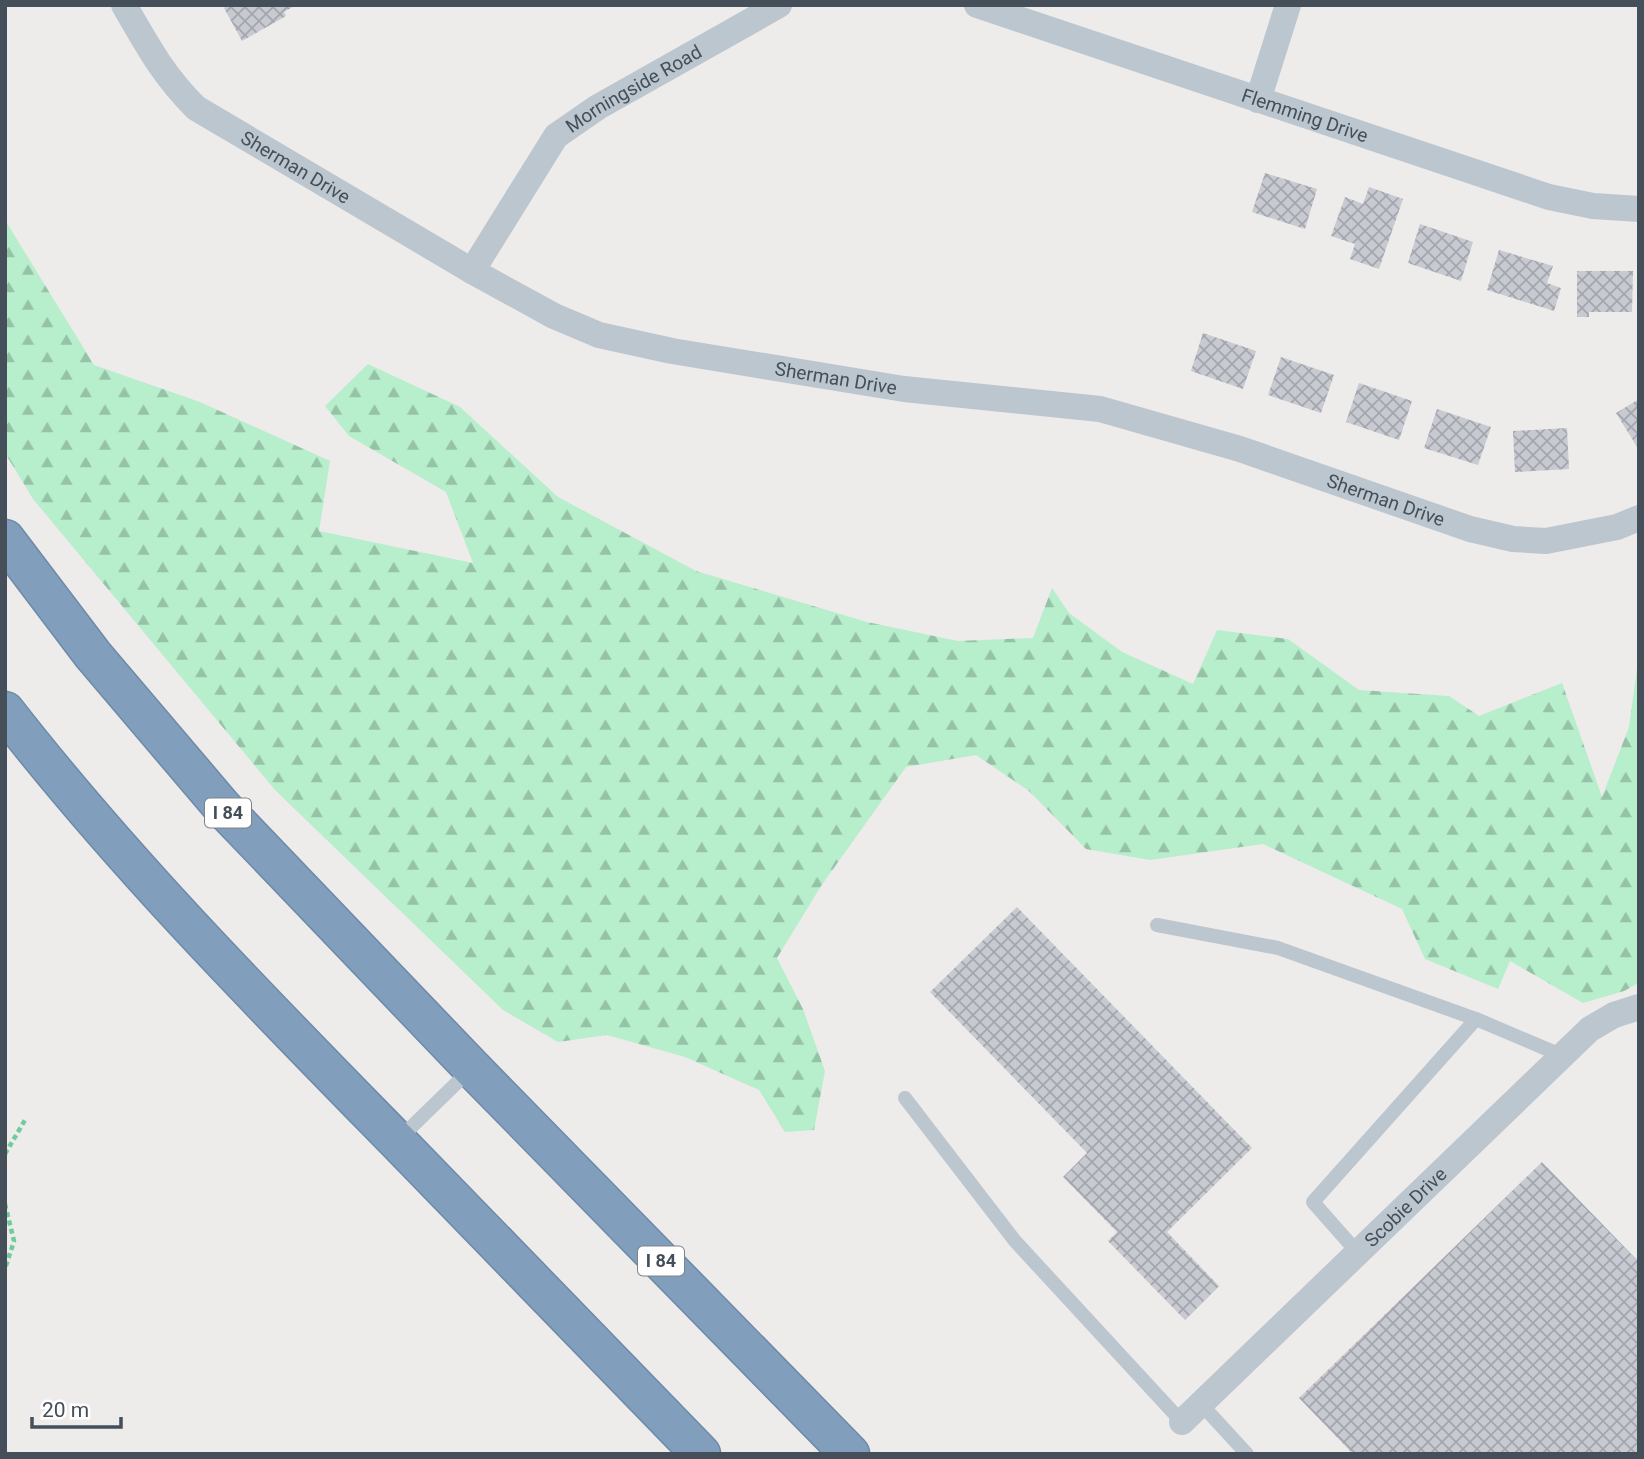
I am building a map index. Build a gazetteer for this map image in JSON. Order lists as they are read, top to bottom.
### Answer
{
  "streets": {
    "highway": ["I 84"],
    "street": [
      "Morningside Road",
      "Flemming Drive",
      "Sherman Drive",
      "Scobie Drive"
    ]
  },
  "crossings": [
    ["Morningside Road", "Sherman Drive"]
  ],
  "scale_bar": "20 m"
}
